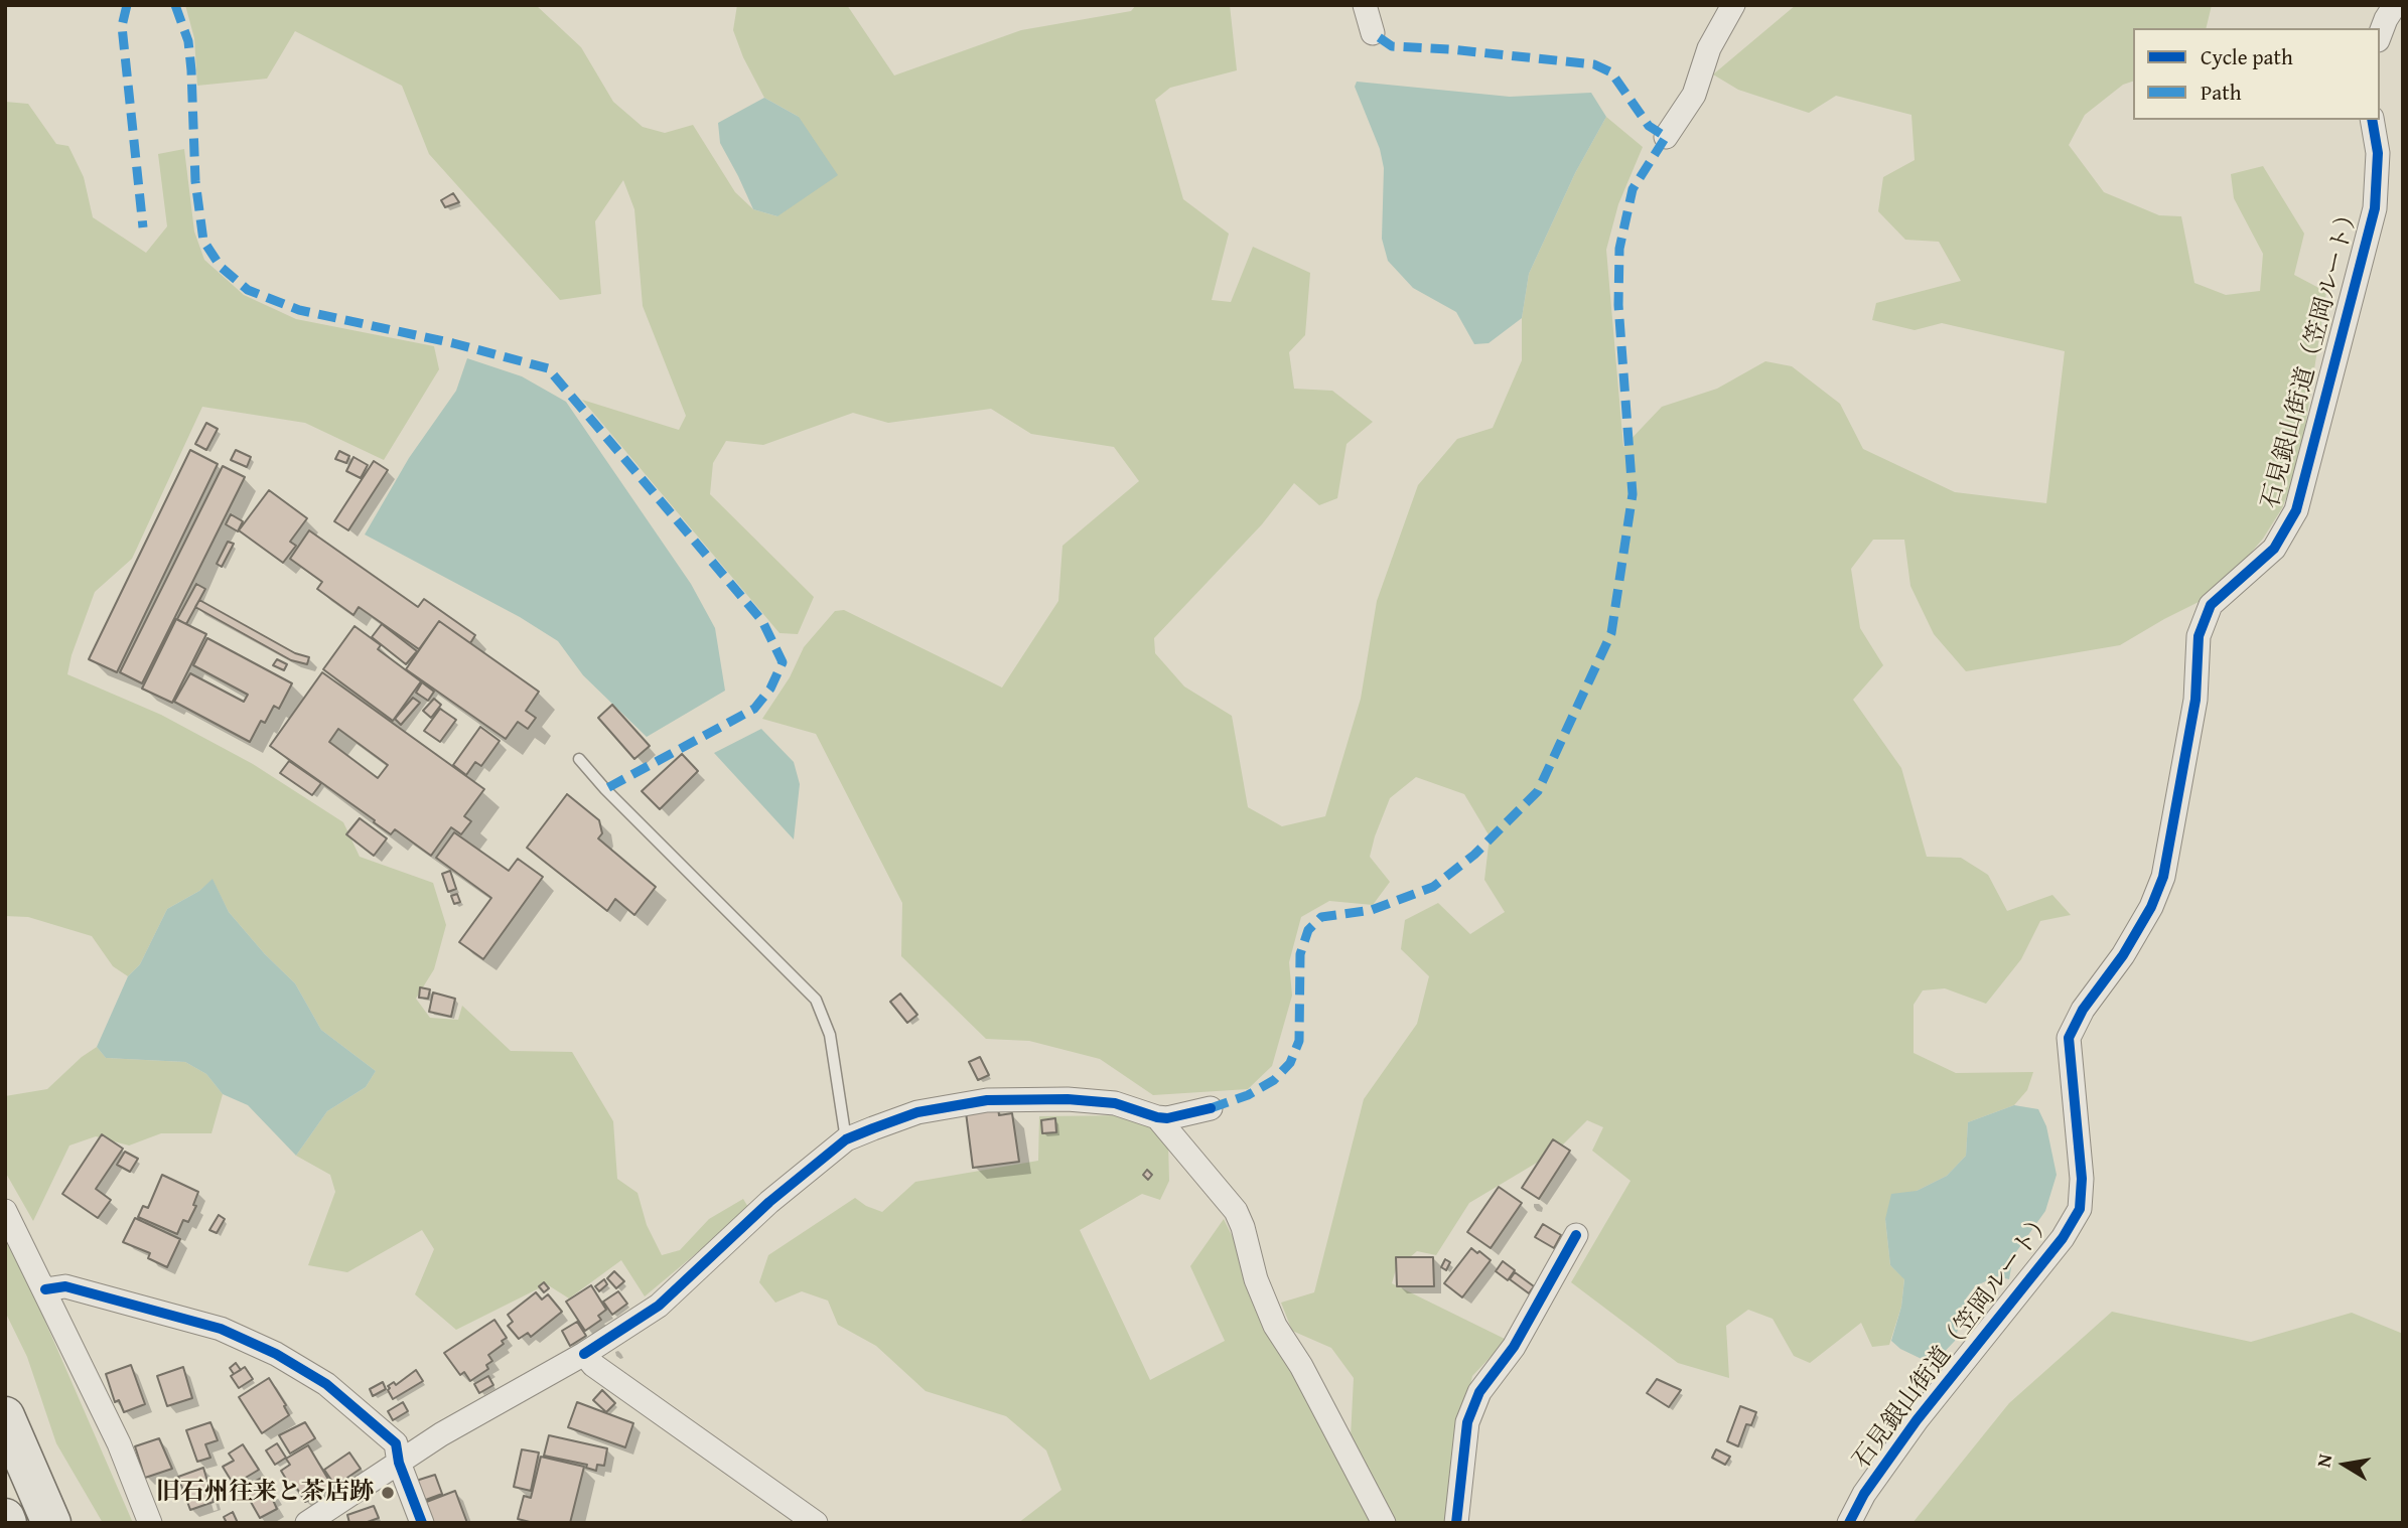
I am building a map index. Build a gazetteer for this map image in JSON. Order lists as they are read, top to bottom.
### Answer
{
  "streets": {
    "street": ["石見銀山街道（笠岡ルート）"]
  },
  "places": ["旧石州往来と茶店跡"],
  "legend": ["Cycle path", "Path"],
  "north": "left"
}
